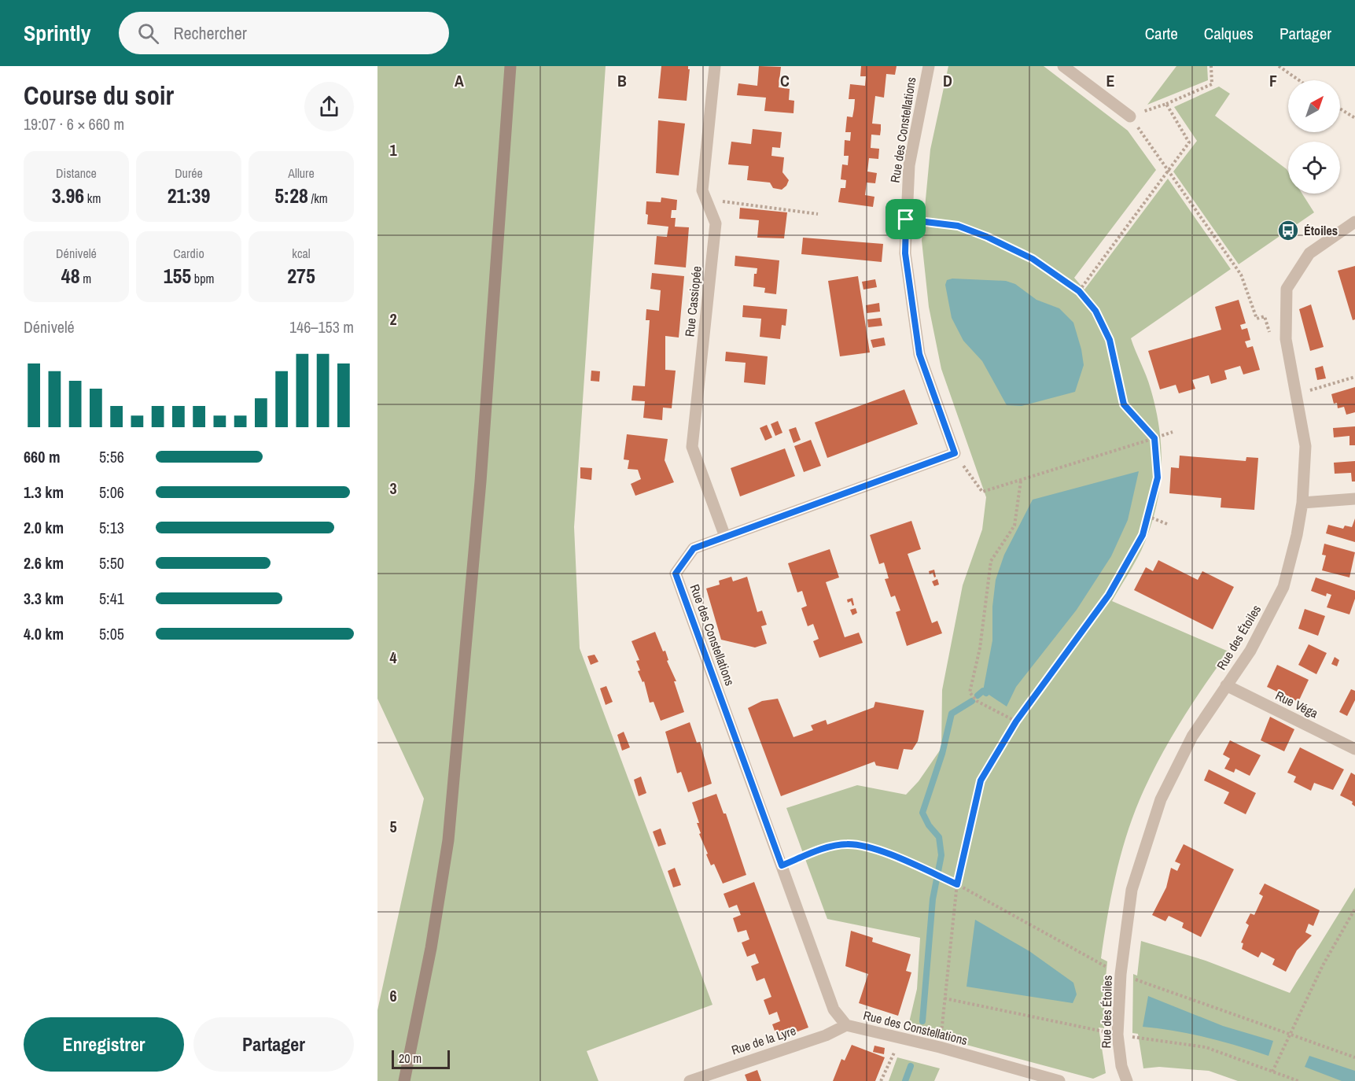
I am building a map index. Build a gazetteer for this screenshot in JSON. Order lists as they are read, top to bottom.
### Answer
{
  "streets": {
    "street": [
      "Rue des Constellations",
      "Rue Cassiopée",
      "Rue des Étoiles",
      "Rue Véga",
      "Rue de la Lyre"
    ]
  },
  "crossings": [
    ["Rue des Constellations", "Rue Cassiopée"],
    ["Rue des Constellations", "Rue de la Lyre"],
    ["Rue des Étoiles", "Rue Véga"]
  ],
  "places": {
    "bus stop": ["Étoiles"]
  },
  "scale_bar": "20 m",
  "north": "top right",
  "page": {
    "header": "Sprintly",
    "search": "Rechercher",
    "nav": ["Carte", "Calques", "Partager"],
    "heading": ["Course du soir", "19:07 · 6 × 660 m"],
    "stats": [
      ["Distance", "3.96 km"],
      ["Durée", "21:39"],
      ["Allure", "5:28 /km"],
      ["Dénivelé", "48 m"],
      ["Cardio", "155 bpm"],
      ["kcal", "275"]
    ],
    "chart": ["Dénivelé", "146–153 m"],
    "list": [
      {
        "name": "660 m",
        "note": "5:56"
      },
      {
        "name": "1.3 km",
        "note": "5:06"
      },
      {
        "name": "2.0 km",
        "note": "5:13"
      },
      {
        "name": "2.6 km",
        "note": "5:50"
      },
      {
        "name": "3.3 km",
        "note": "5:41"
      },
      {
        "name": "4.0 km",
        "note": "5:05"
      }
    ],
    "buttons": ["Enregistrer", "Partager"],
    "scale": "20 m"
  },
  "grid": {
    "columns": [
      "A",
      "B",
      "C",
      "D",
      "E",
      "F"
    ],
    "rows": [
      "1",
      "2",
      "3",
      "4",
      "5",
      "6"
    ]
  }
}
